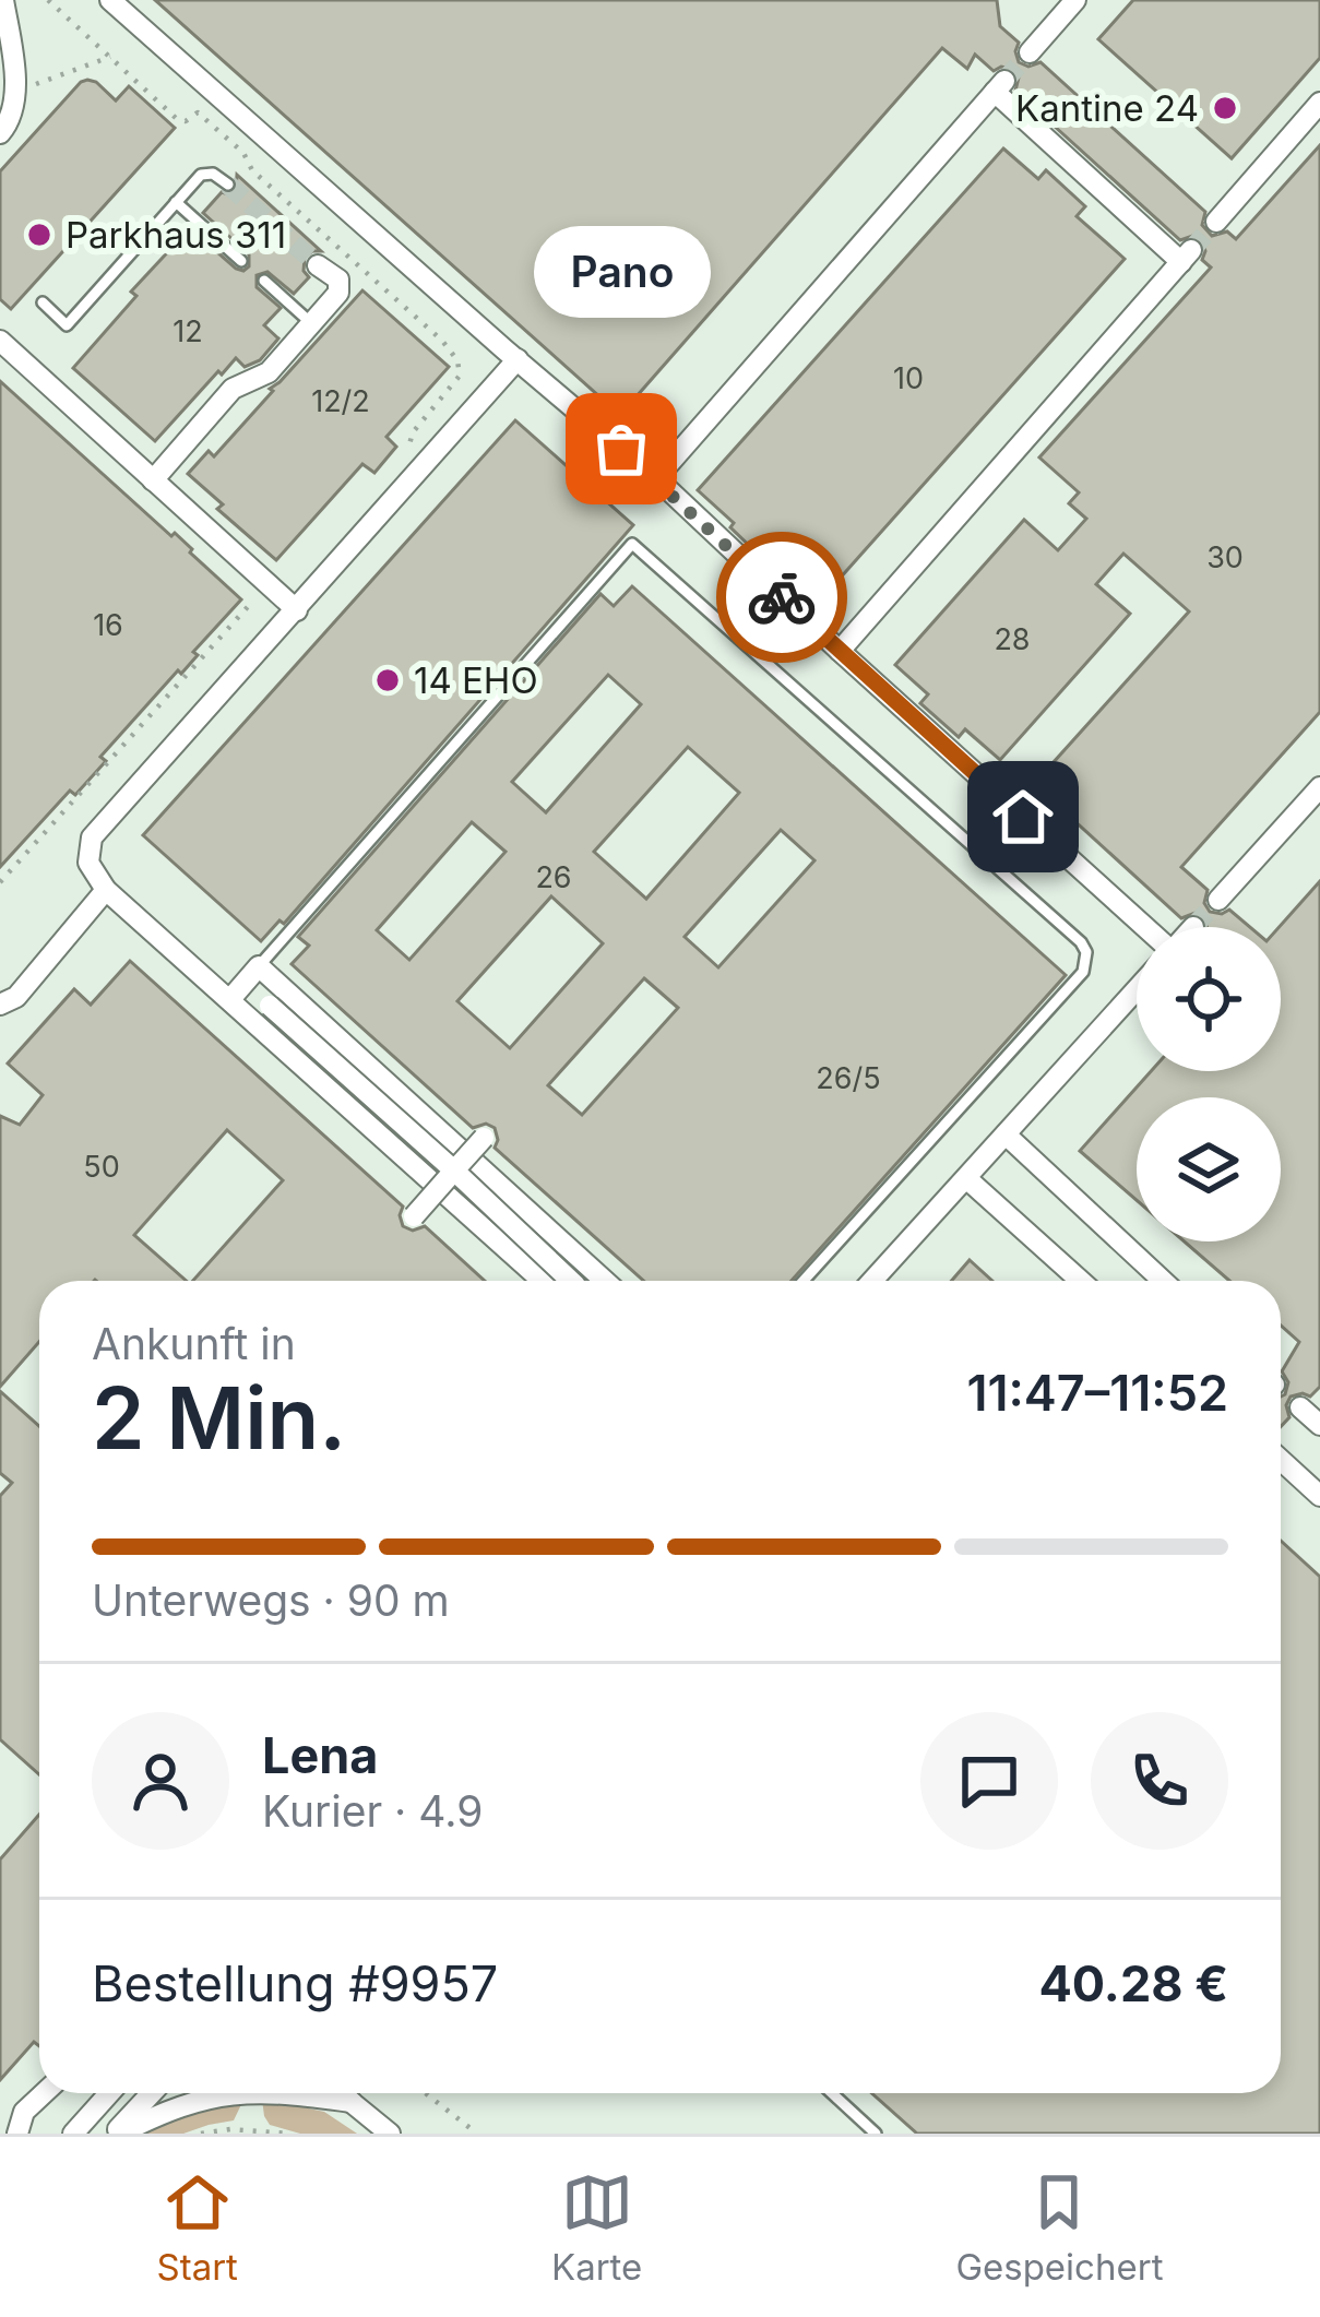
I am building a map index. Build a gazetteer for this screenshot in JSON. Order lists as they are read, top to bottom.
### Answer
{
  "places": [
    "Kantine 24",
    "Parkhaus 311",
    "Pano",
    "14 EHO"
  ],
  "house_numbers": [
    "12",
    "10",
    "12/2",
    "30",
    "16",
    "28",
    "26",
    "26/5",
    "50"
  ],
  "page": {
    "bubble": "Pano",
    "heading": ["2 Min.", "Ankunft in", "11:47–11:52"],
    "panel": [
      "Lena",
      "Kurier · 4.9",
      "Bestellung #9957",
      "40.28 €"
    ],
    "bar": "Unterwegs · 90 m",
    "tabs": ["Start", "Karte", "Gespeichert"]
  }
}
